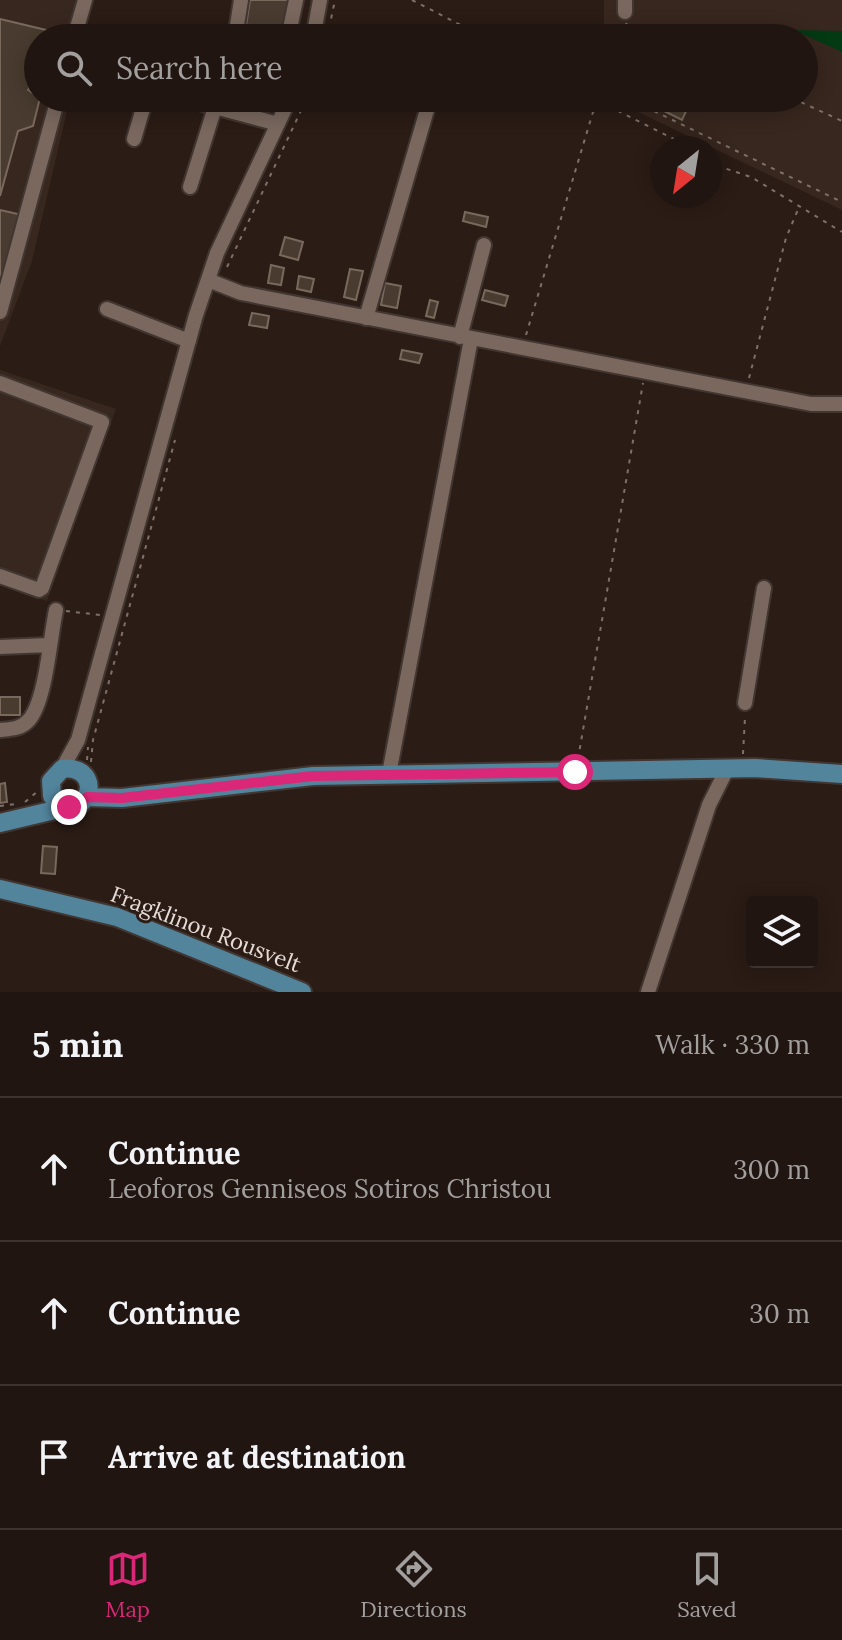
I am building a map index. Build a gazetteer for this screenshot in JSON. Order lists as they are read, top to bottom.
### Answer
{
  "streets": {
    "main road": ["Fragklinou Rousvelt"]
  },
  "north": "bottom left",
  "page": {
    "search": "Search here",
    "heading": ["5 min", "Walk · 330 m"],
    "list": [
      ["Continue", "Leoforos Genniseos Sotiros Christou", "300 m"],
      ["Continue", "30 m"],
      "Arrive at destination"
    ],
    "nav": ["Map", "Directions", "Saved"]
  }
}
